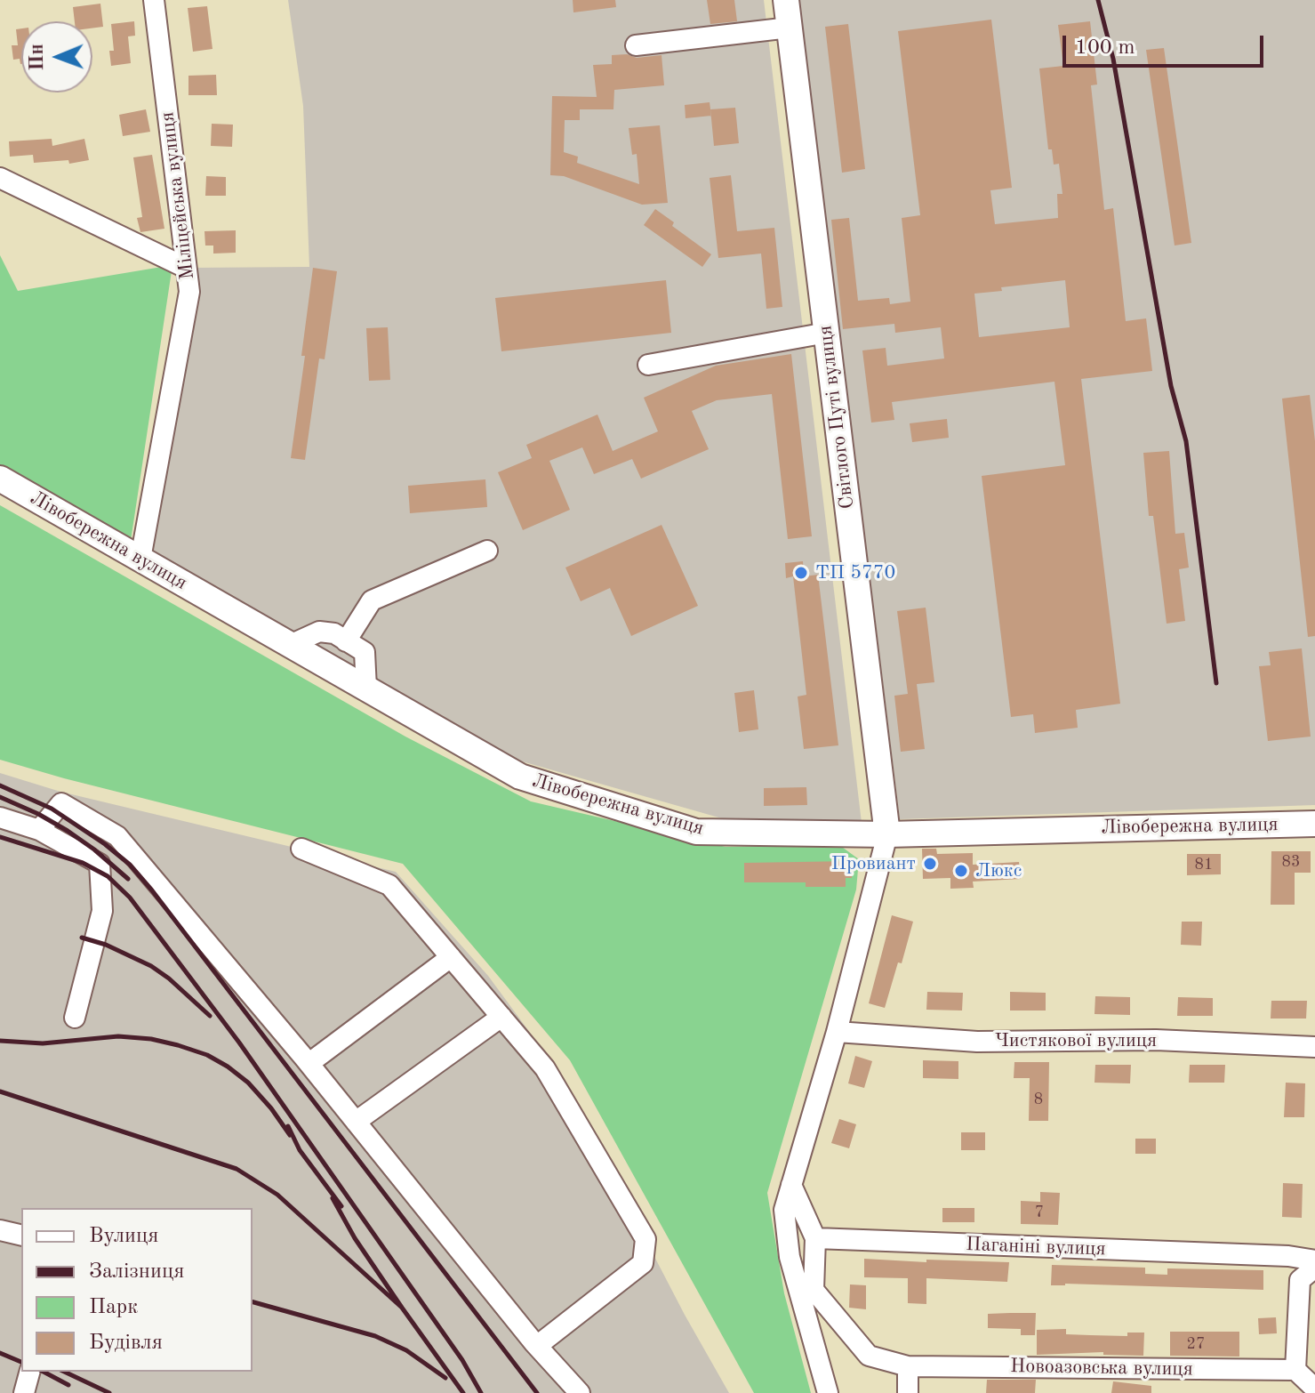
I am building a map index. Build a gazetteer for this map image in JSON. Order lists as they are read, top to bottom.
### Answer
{
  "streets": {
    "main road": ["Світлого Путі вулиця", "Лівобережна вулиця"],
    "street": [
      "Міліцейська вулиця",
      "Чистякової вулиця",
      "Паганіні вулиця",
      "Новоазовська вулиця"
    ]
  },
  "crossings": [
    ["Міліцейська вулиця", "Лівобережна вулиця"],
    ["Світлого Путі вулиця", "Лівобережна вулиця"],
    ["Паганіні вулиця", "Новоазовська вулиця"]
  ],
  "places": ["ТП 5770", "Провиант", "Люкс"],
  "house_numbers": [
    "83",
    "81",
    "8",
    "7",
    "27"
  ],
  "legend": [
    "Вулиця",
    "Залізниця",
    "Парк",
    "Будівля"
  ],
  "scale_bar": "100 m",
  "north": "left"
}
